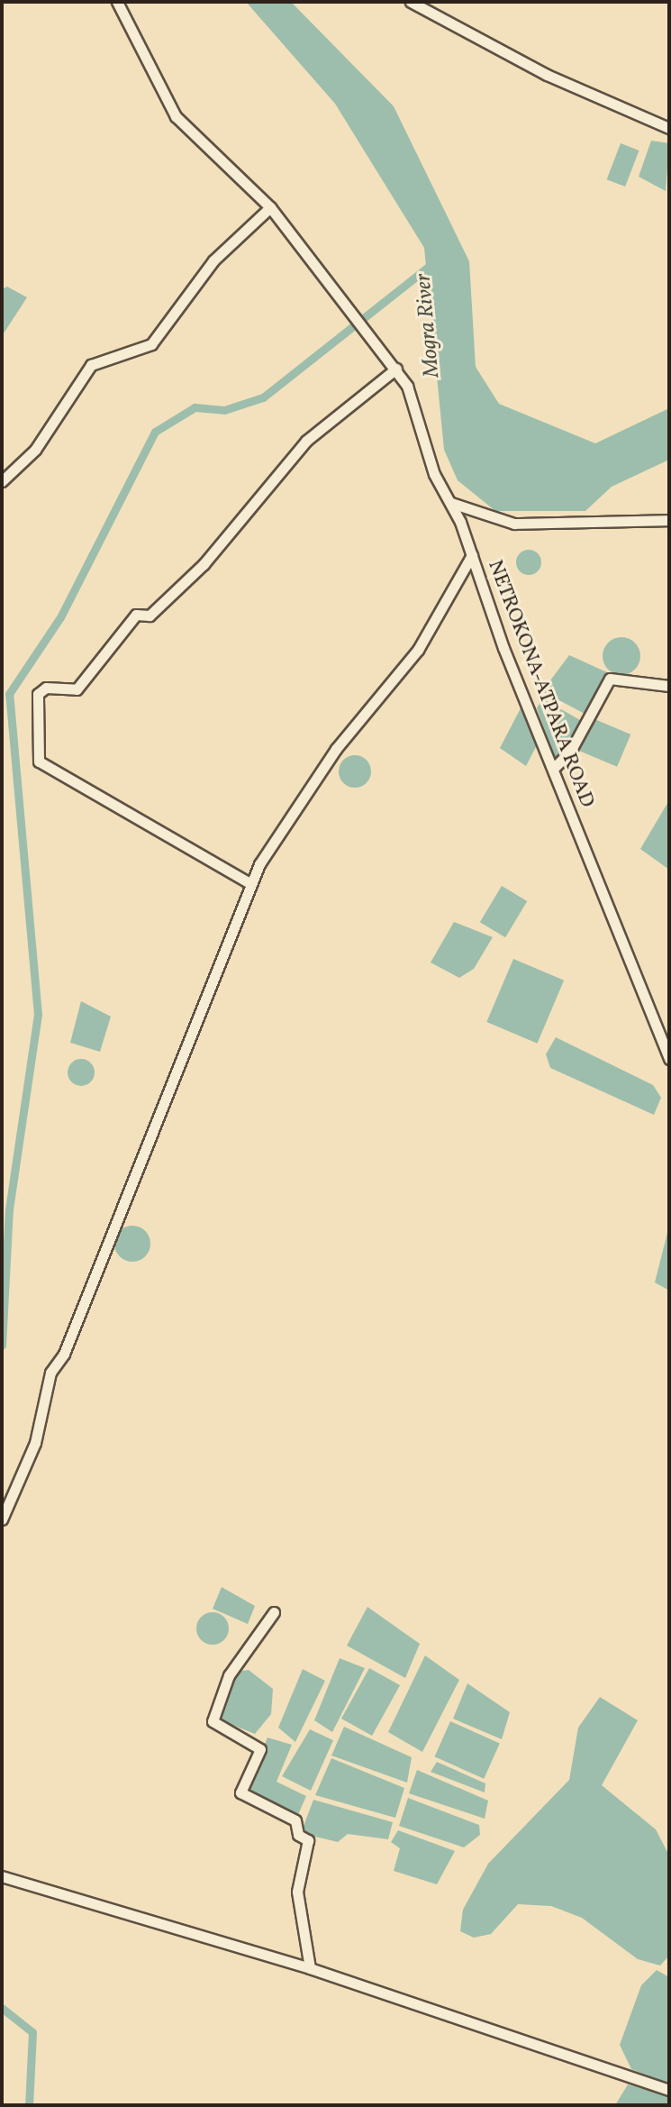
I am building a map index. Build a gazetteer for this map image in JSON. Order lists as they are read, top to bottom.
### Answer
{
  "streets": {
    "street": ["NETROKONA-ATPARA ROAD"]
  },
  "water": ["Mogra River"]
}
